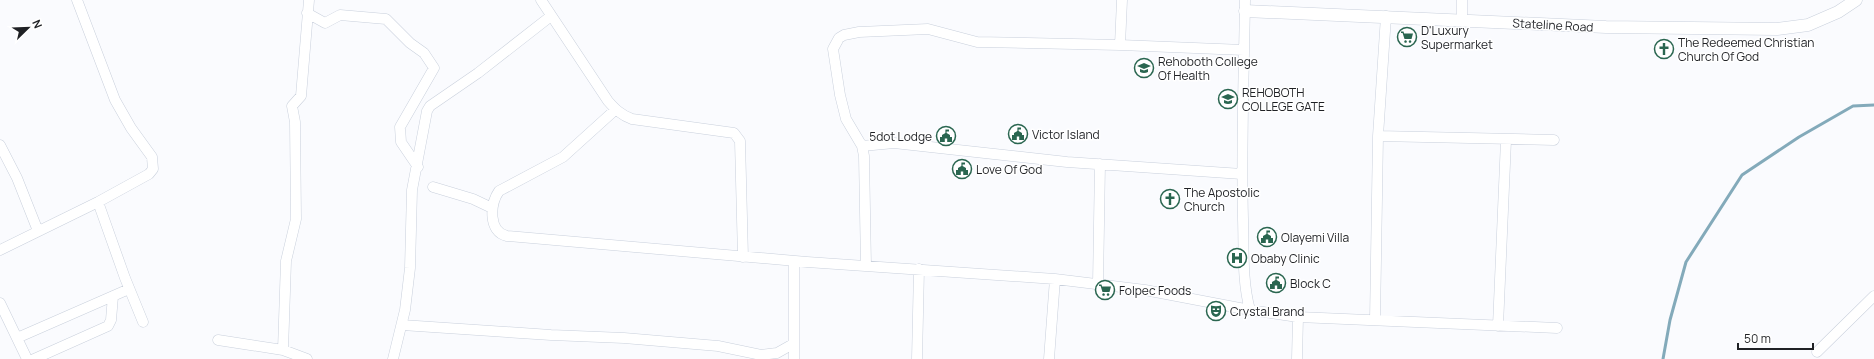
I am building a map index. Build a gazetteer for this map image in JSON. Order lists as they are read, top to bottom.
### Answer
{
  "streets": {
    "street": ["Stateline Road"]
  },
  "places": {
    "supermarket": ["D'Luxury Supermarket", "Folpec Foods"],
    "church": ["The Redeemed Christian Church Of God", "The Apostolic Church"],
    "school or university": ["Rehoboth College Of Health", "REHOBOTH COLLEGE GATE"],
    "public building": [
      "Victor Island",
      "5dot Lodge",
      "Love Of God",
      "Olayemi Villa",
      "Block C"
    ],
    "hospital": ["Obaby Clinic"],
    "theatre": ["Crystal Brand"]
  },
  "scale_bar": "50 m",
  "north": "top right"
}
